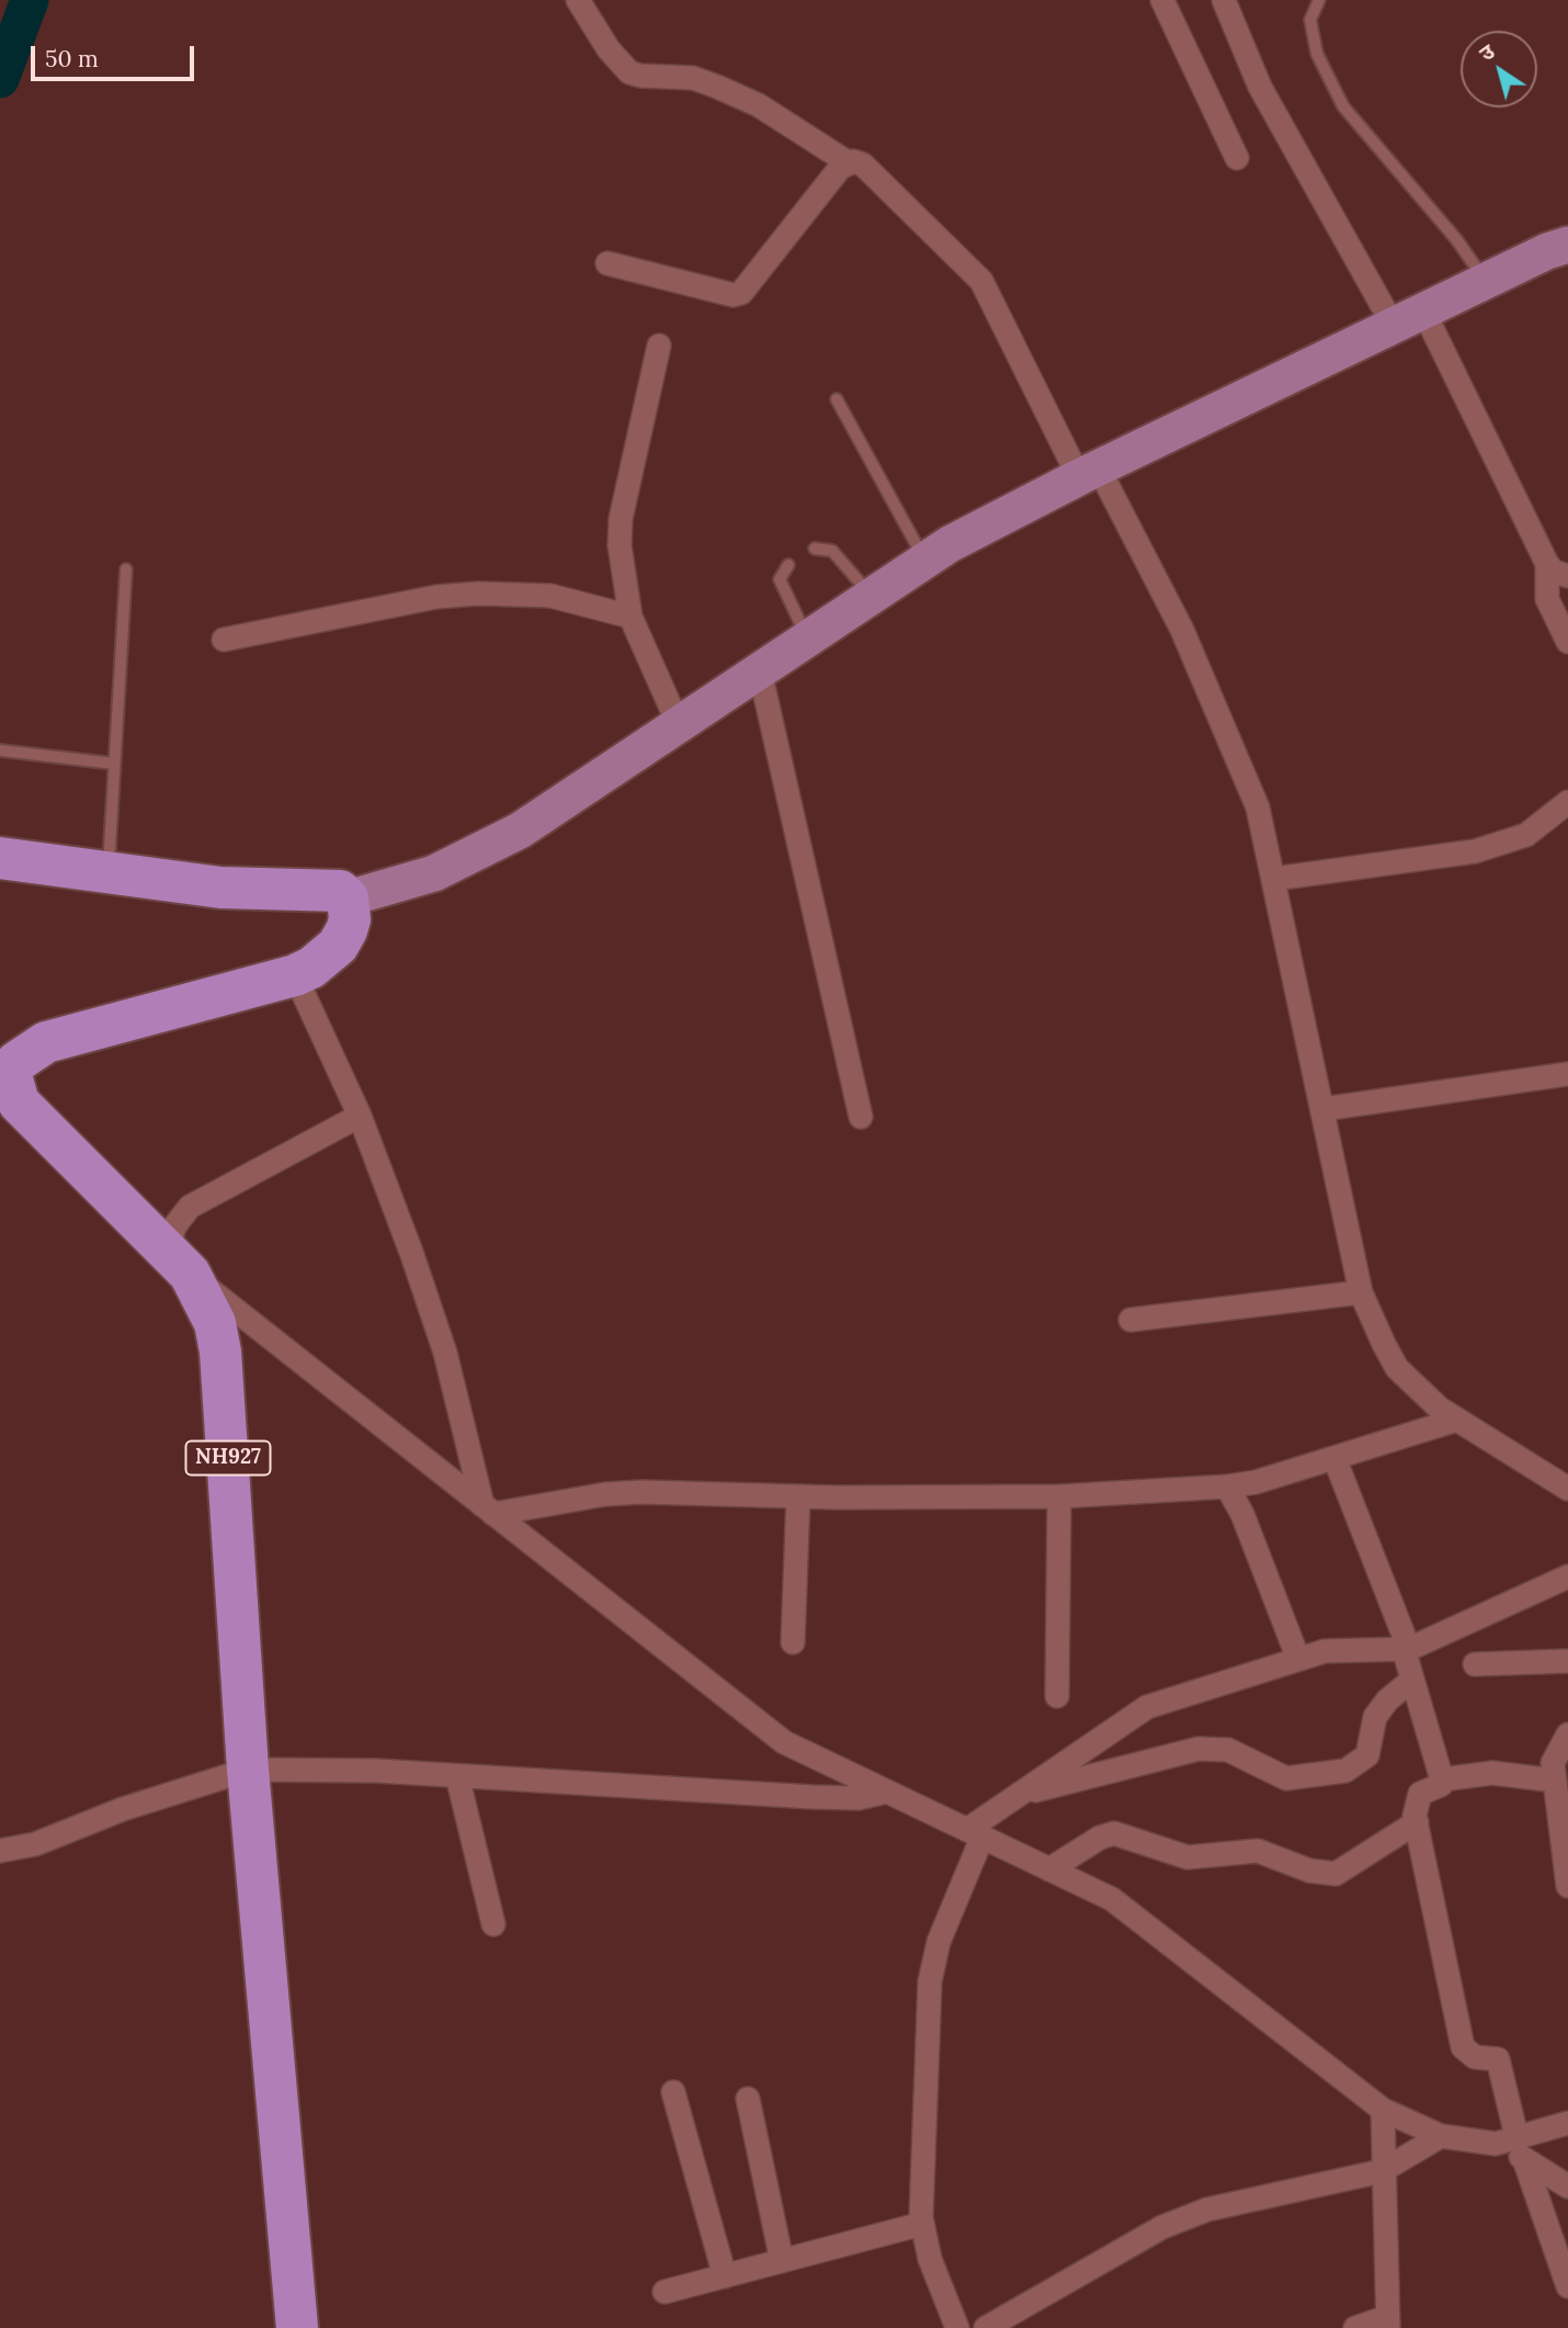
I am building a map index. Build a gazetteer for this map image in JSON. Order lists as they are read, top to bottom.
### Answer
{
  "streets": {
    "highway": ["NH927"]
  },
  "scale_bar": "50 m",
  "north": "top left"
}
